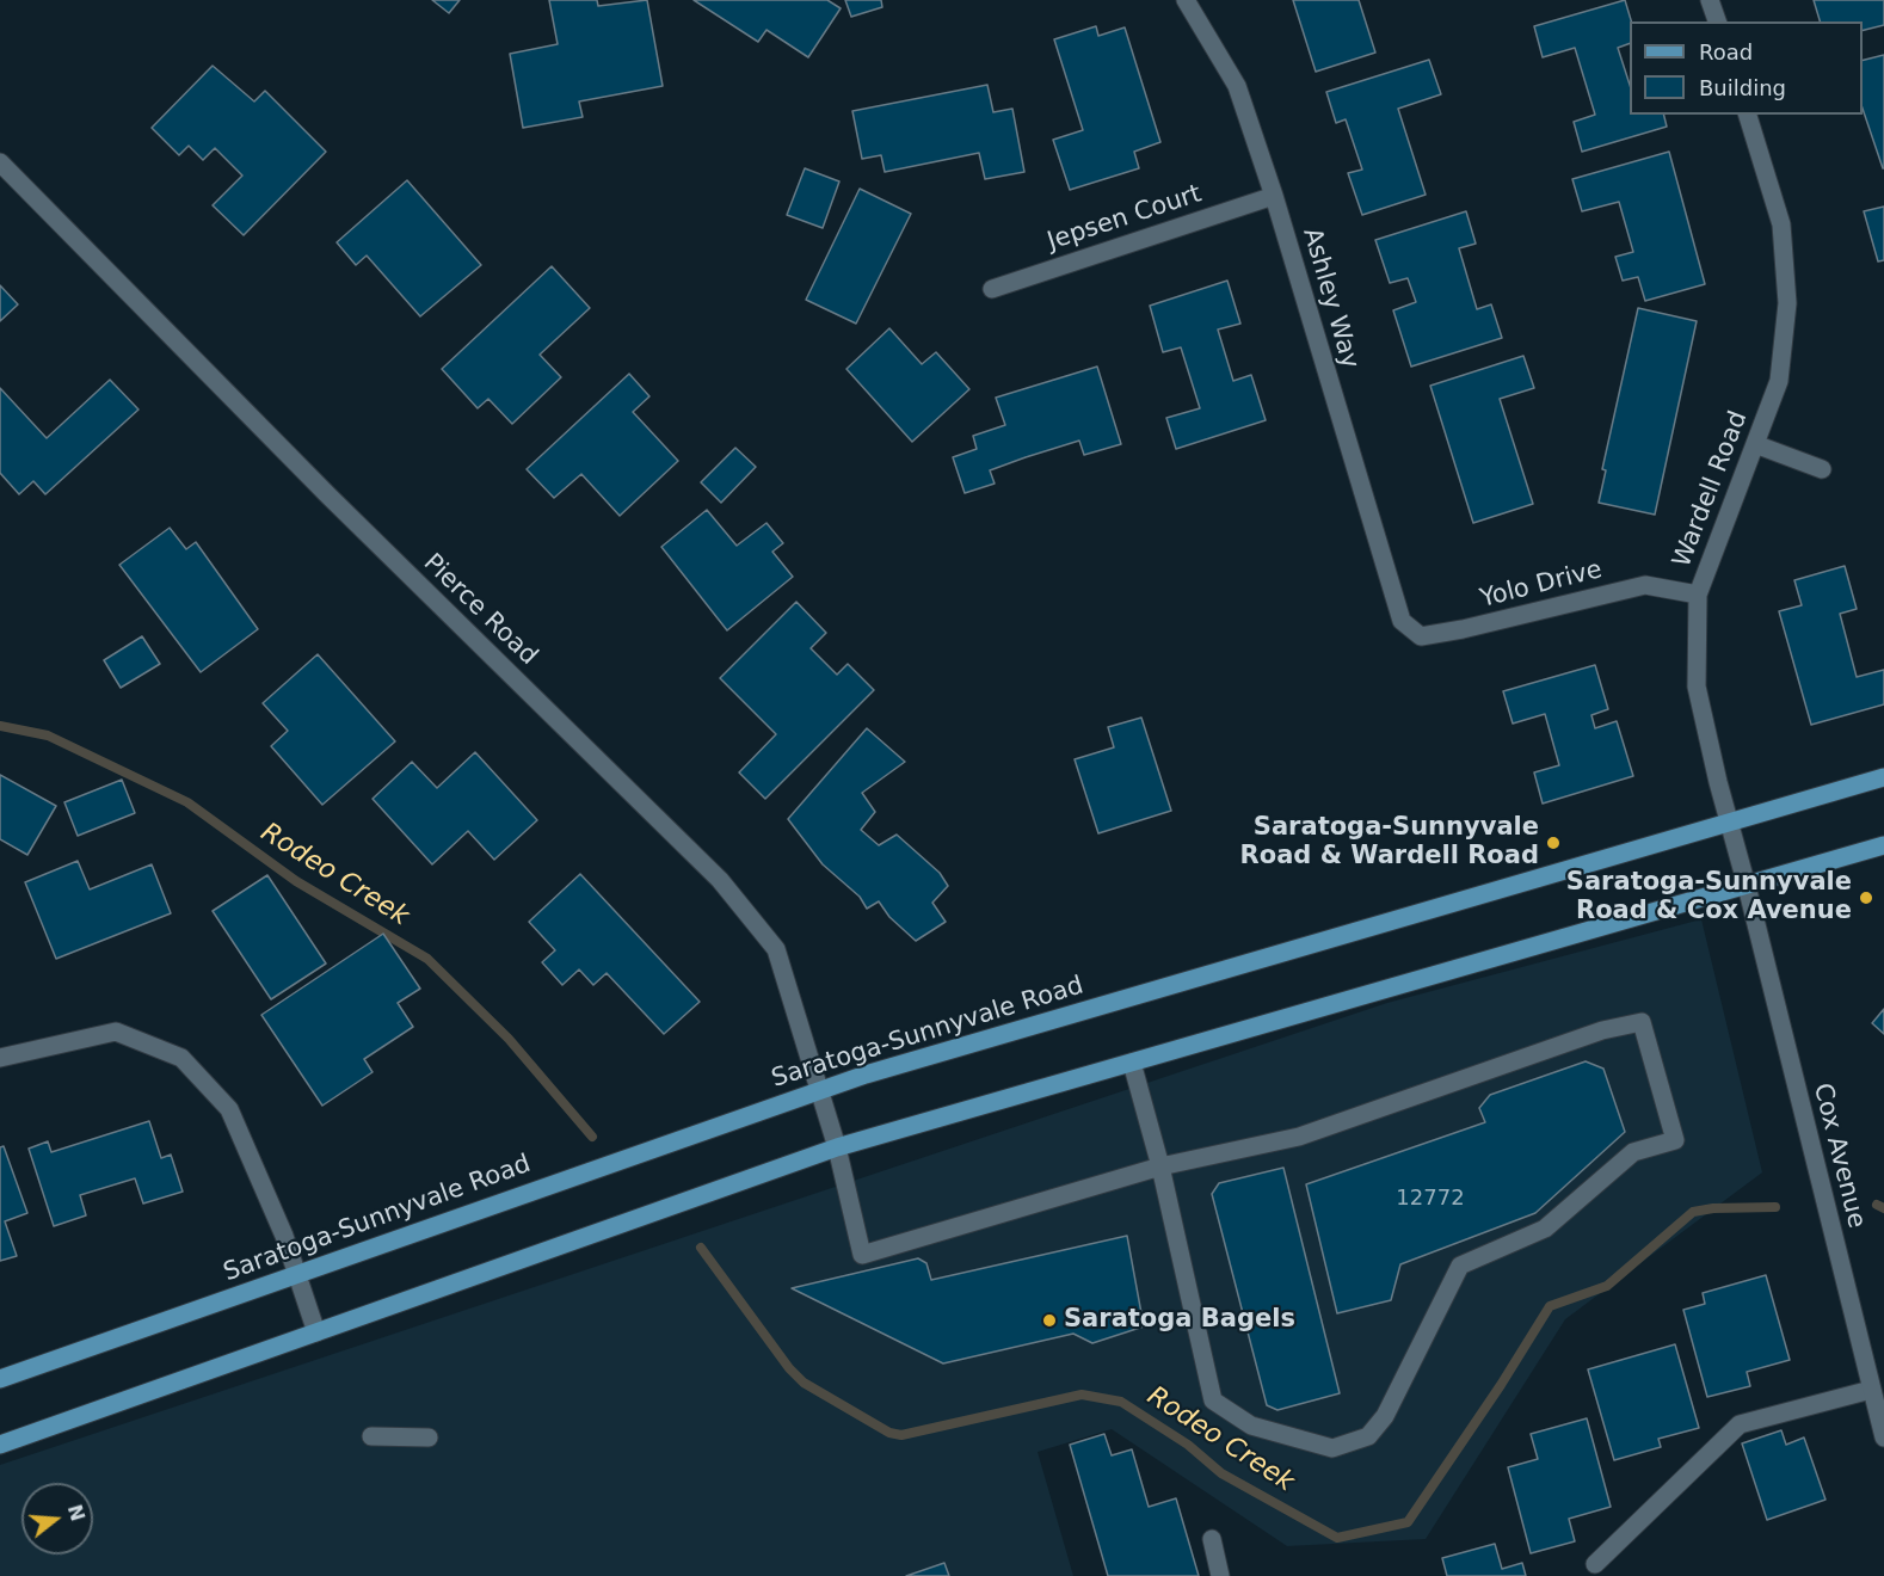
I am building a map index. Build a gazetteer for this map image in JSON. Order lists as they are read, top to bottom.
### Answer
{
  "streets": {
    "main road": ["Saratoga-Sunnyvale Road"],
    "street": [
      "Jepsen Court",
      "Ashley Way",
      "Wardell Road",
      "Yolo Drive",
      "Pierce Road",
      "Cox Avenue"
    ]
  },
  "crossings": [
    ["Jepsen Court", "Ashley Way"],
    ["Ashley Way", "Yolo Drive"],
    ["Wardell Road", "Yolo Drive"],
    ["Wardell Road", "Saratoga-Sunnyvale Road"],
    ["Wardell Road", "Cox Avenue"],
    ["Pierce Road", "Saratoga-Sunnyvale Road"]
  ],
  "water": ["Rodeo Creek"],
  "places": ["Saratoga-Sunnyvale Road & Wardell Road", "Saratoga-Sunnyvale Road & Cox Avenue", "Saratoga Bagels"],
  "house_numbers": ["12772"],
  "legend": ["Road", "Building"],
  "north": "right"
}
